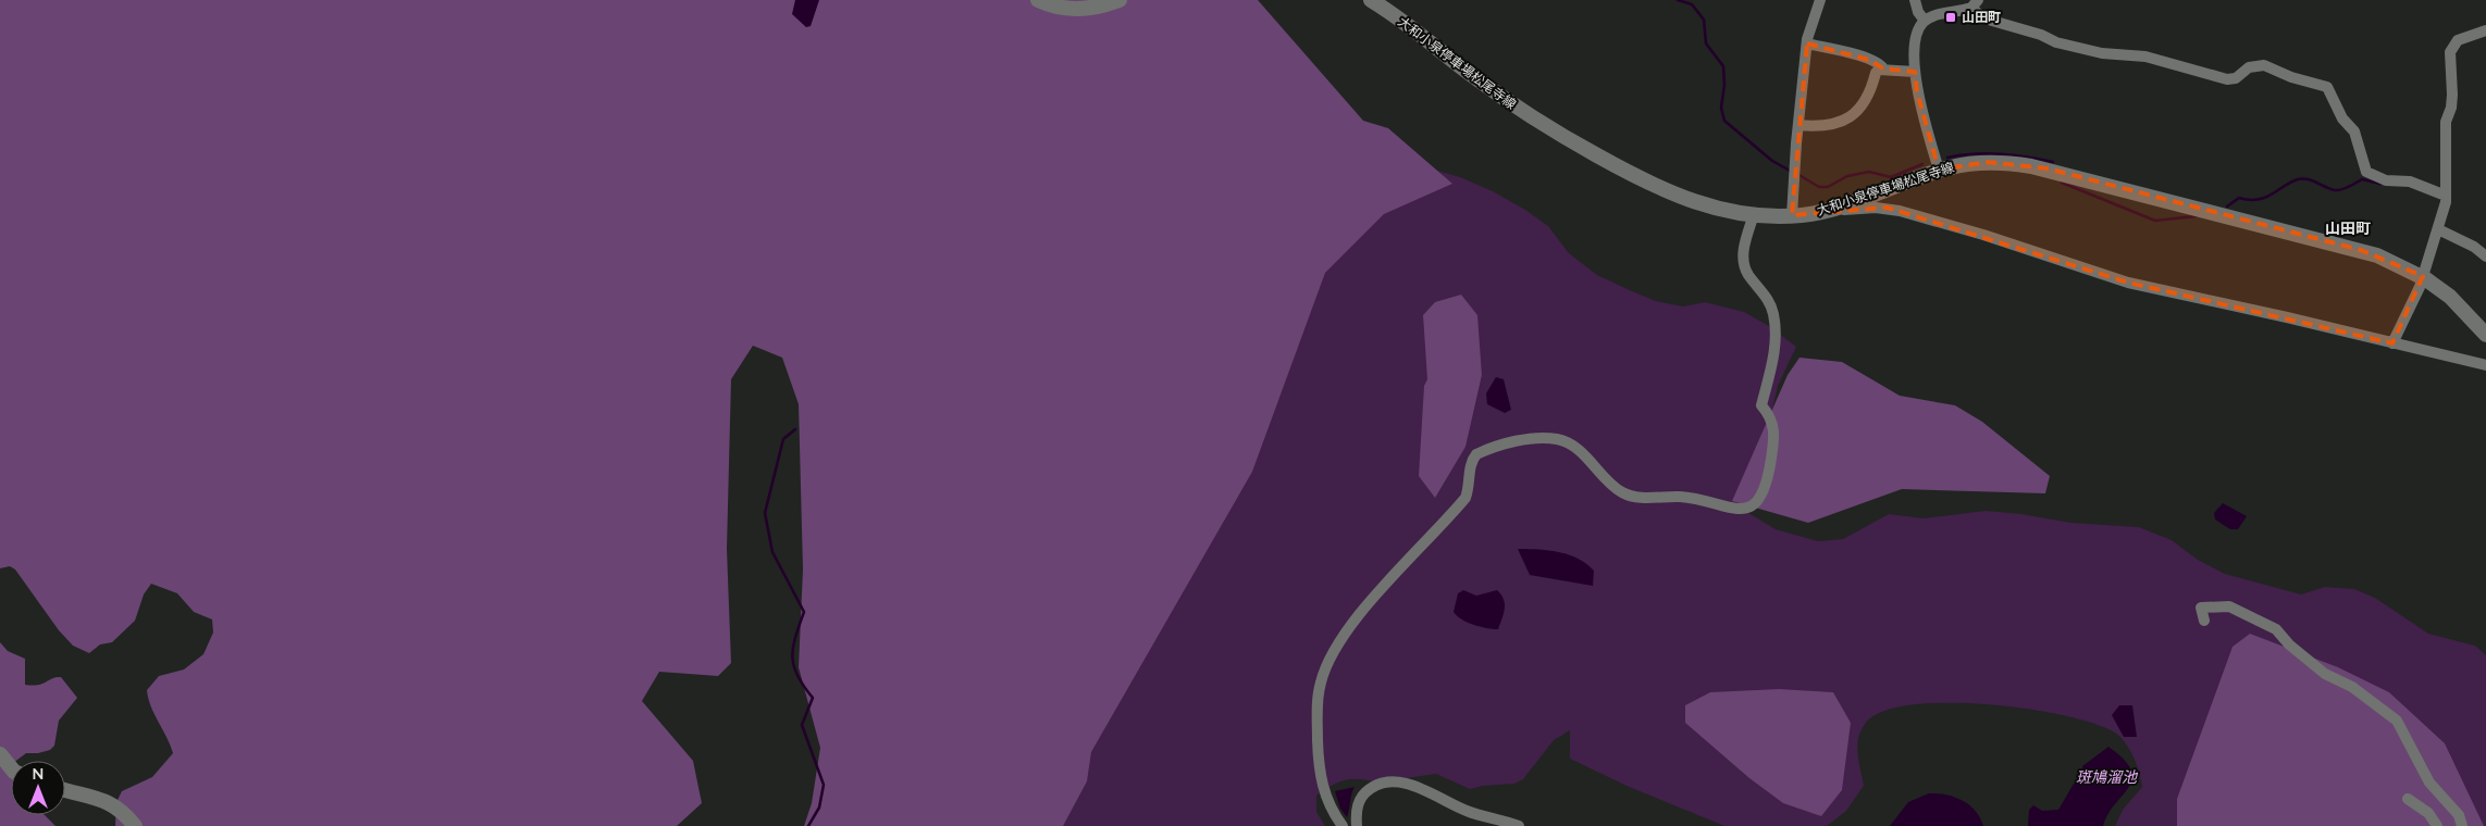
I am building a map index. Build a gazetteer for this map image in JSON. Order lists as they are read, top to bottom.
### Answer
{
  "streets": {
    "main road": ["大和小泉停車場松尾寺線"]
  },
  "districts": ["山田町"],
  "water": ["斑鳩溜池"],
  "places": {
    "transit": ["山田町"]
  },
  "north": "top"
}
